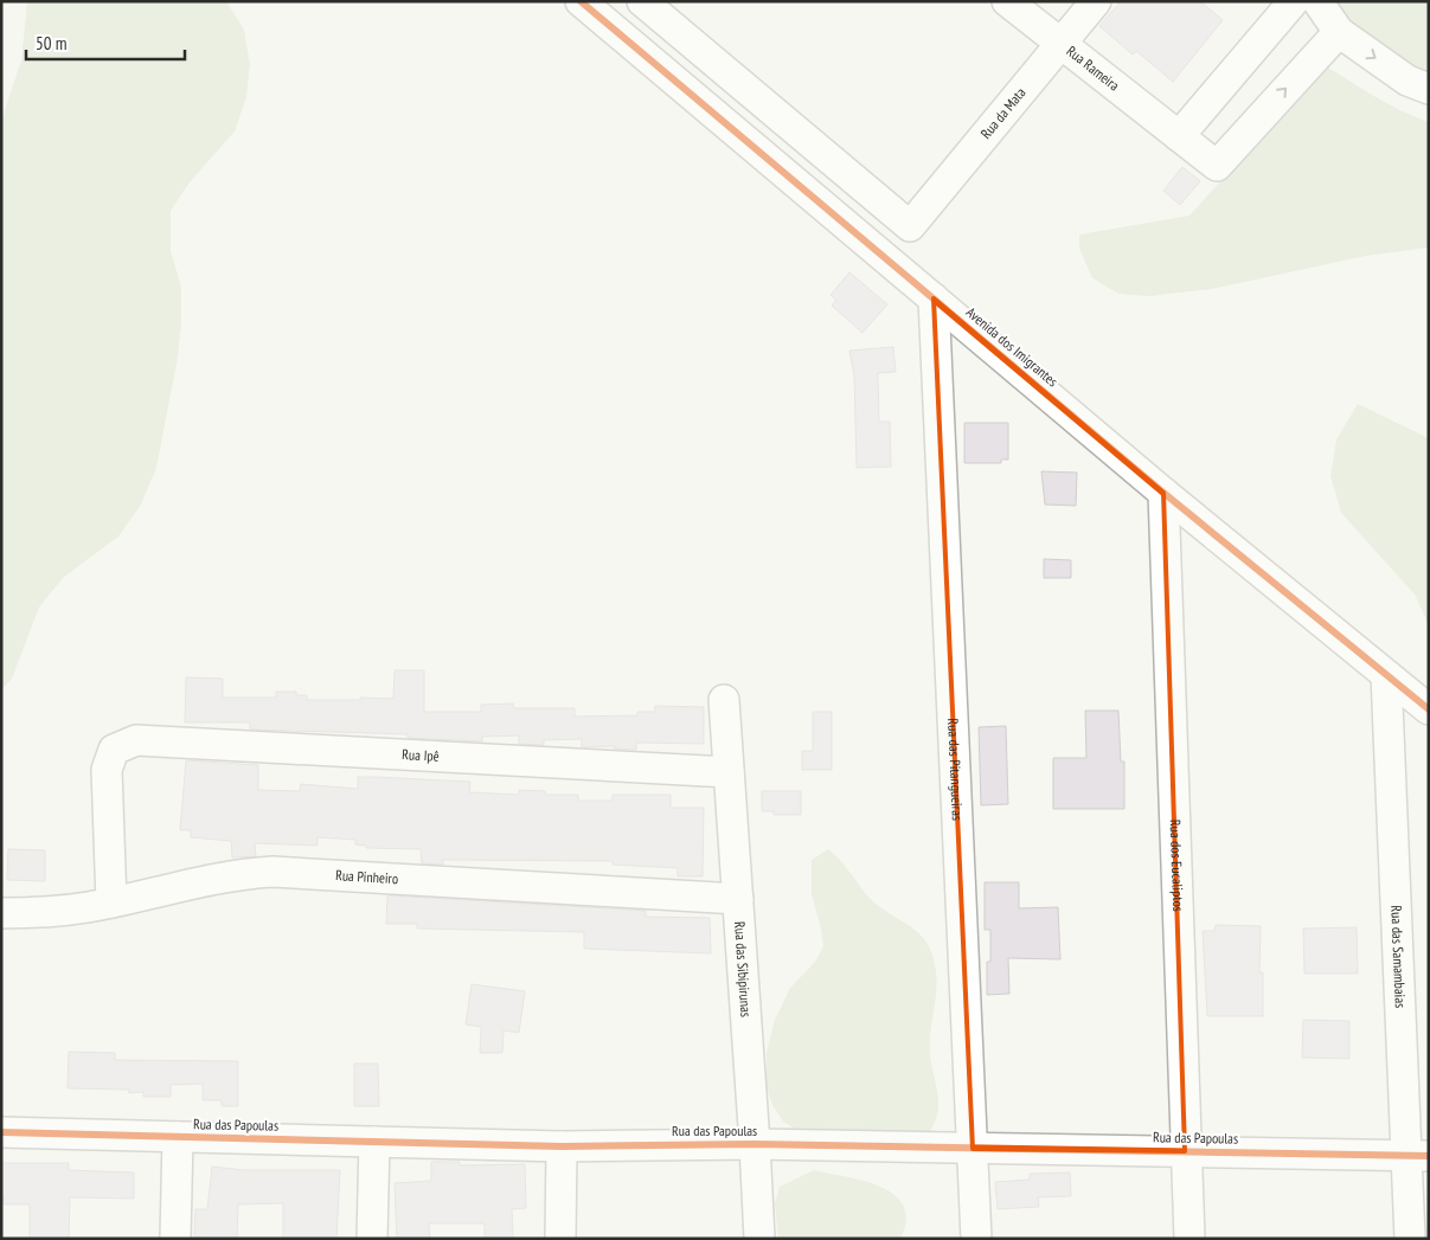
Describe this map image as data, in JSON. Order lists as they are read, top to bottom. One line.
{"streets":{"street":["Rua Rameira","Rua da Mata","Avenida dos Imigrantes","Rua Ipê","Rua das Pitangueiras","Rua dos Eucaliptos","Rua Pinheiro","Rua das Samambaias","Rua das Sibipirunas","Rua das Papoulas"]},"crossings":[["Rua Rameira","Rua da Mata"],["Avenida dos Imigrantes","Rua das Pitangueiras"],["Avenida dos Imigrantes","Rua dos Eucaliptos"],["Avenida dos Imigrantes","Rua das Samambaias"],["Rua Ipê","Rua Pinheiro"],["Rua Ipê","Rua das Sibipirunas"],["Rua das Pitangueiras","Rua das Papoulas"],["Rua dos Eucaliptos","Rua das Papoulas"],["Rua Pinheiro","Rua das Sibipirunas"],["Rua das Samambaias","Rua das Papoulas"],["Rua das Sibipirunas","Rua das Papoulas"]],"scale_bar":"50 m"}
